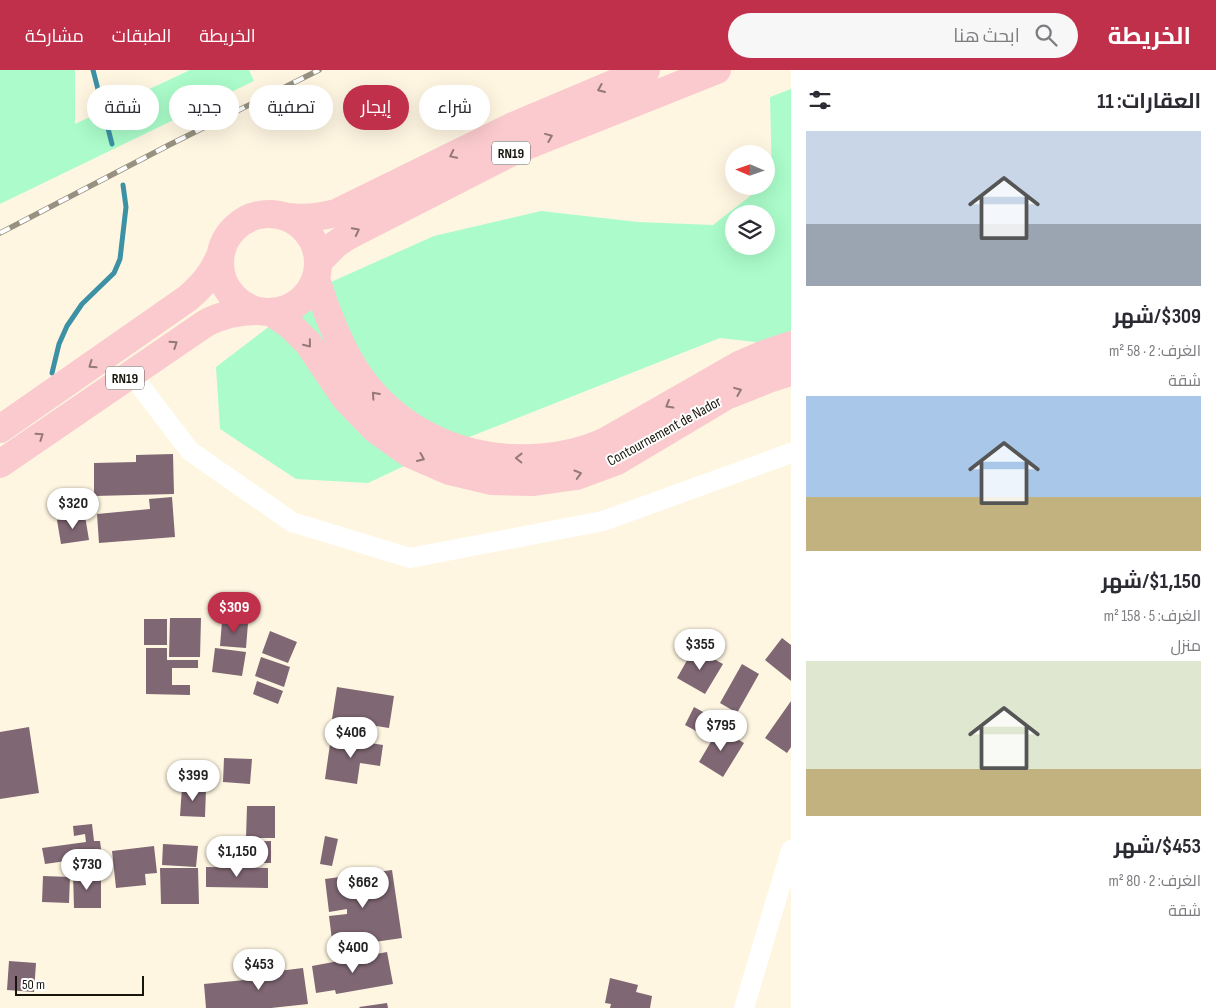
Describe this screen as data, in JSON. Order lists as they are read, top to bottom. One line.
{"streets":{"highway":["RN19","Contournement de Nador"]},"crossings":[["RN19","Contournement de Nador"]],"scale_bar":"50 m","north":"left","page":{"header":"الخريطة","search":"ابحث هنا","nav":["الخريطة","الطبقات","مشاركة"],"heading":"العقارات: 11","chip":["شراء","إيجار","تصفية","جديد","شقة"],"list":[{"name":"$309/شهر","note":"الغرف: 2 · 58 m² · شقة"},{"name":"$1,150/شهر","note":"الغرف: 5 · 158 m² · منزل"},{"name":"$453/شهر","note":"الغرف: 2 · 80 m² · شقة"}],"price":["$320","$309","$355","$795","$406","$399","$1,150","$730","$662","$400","$453"],"scale":"50 m"}}
